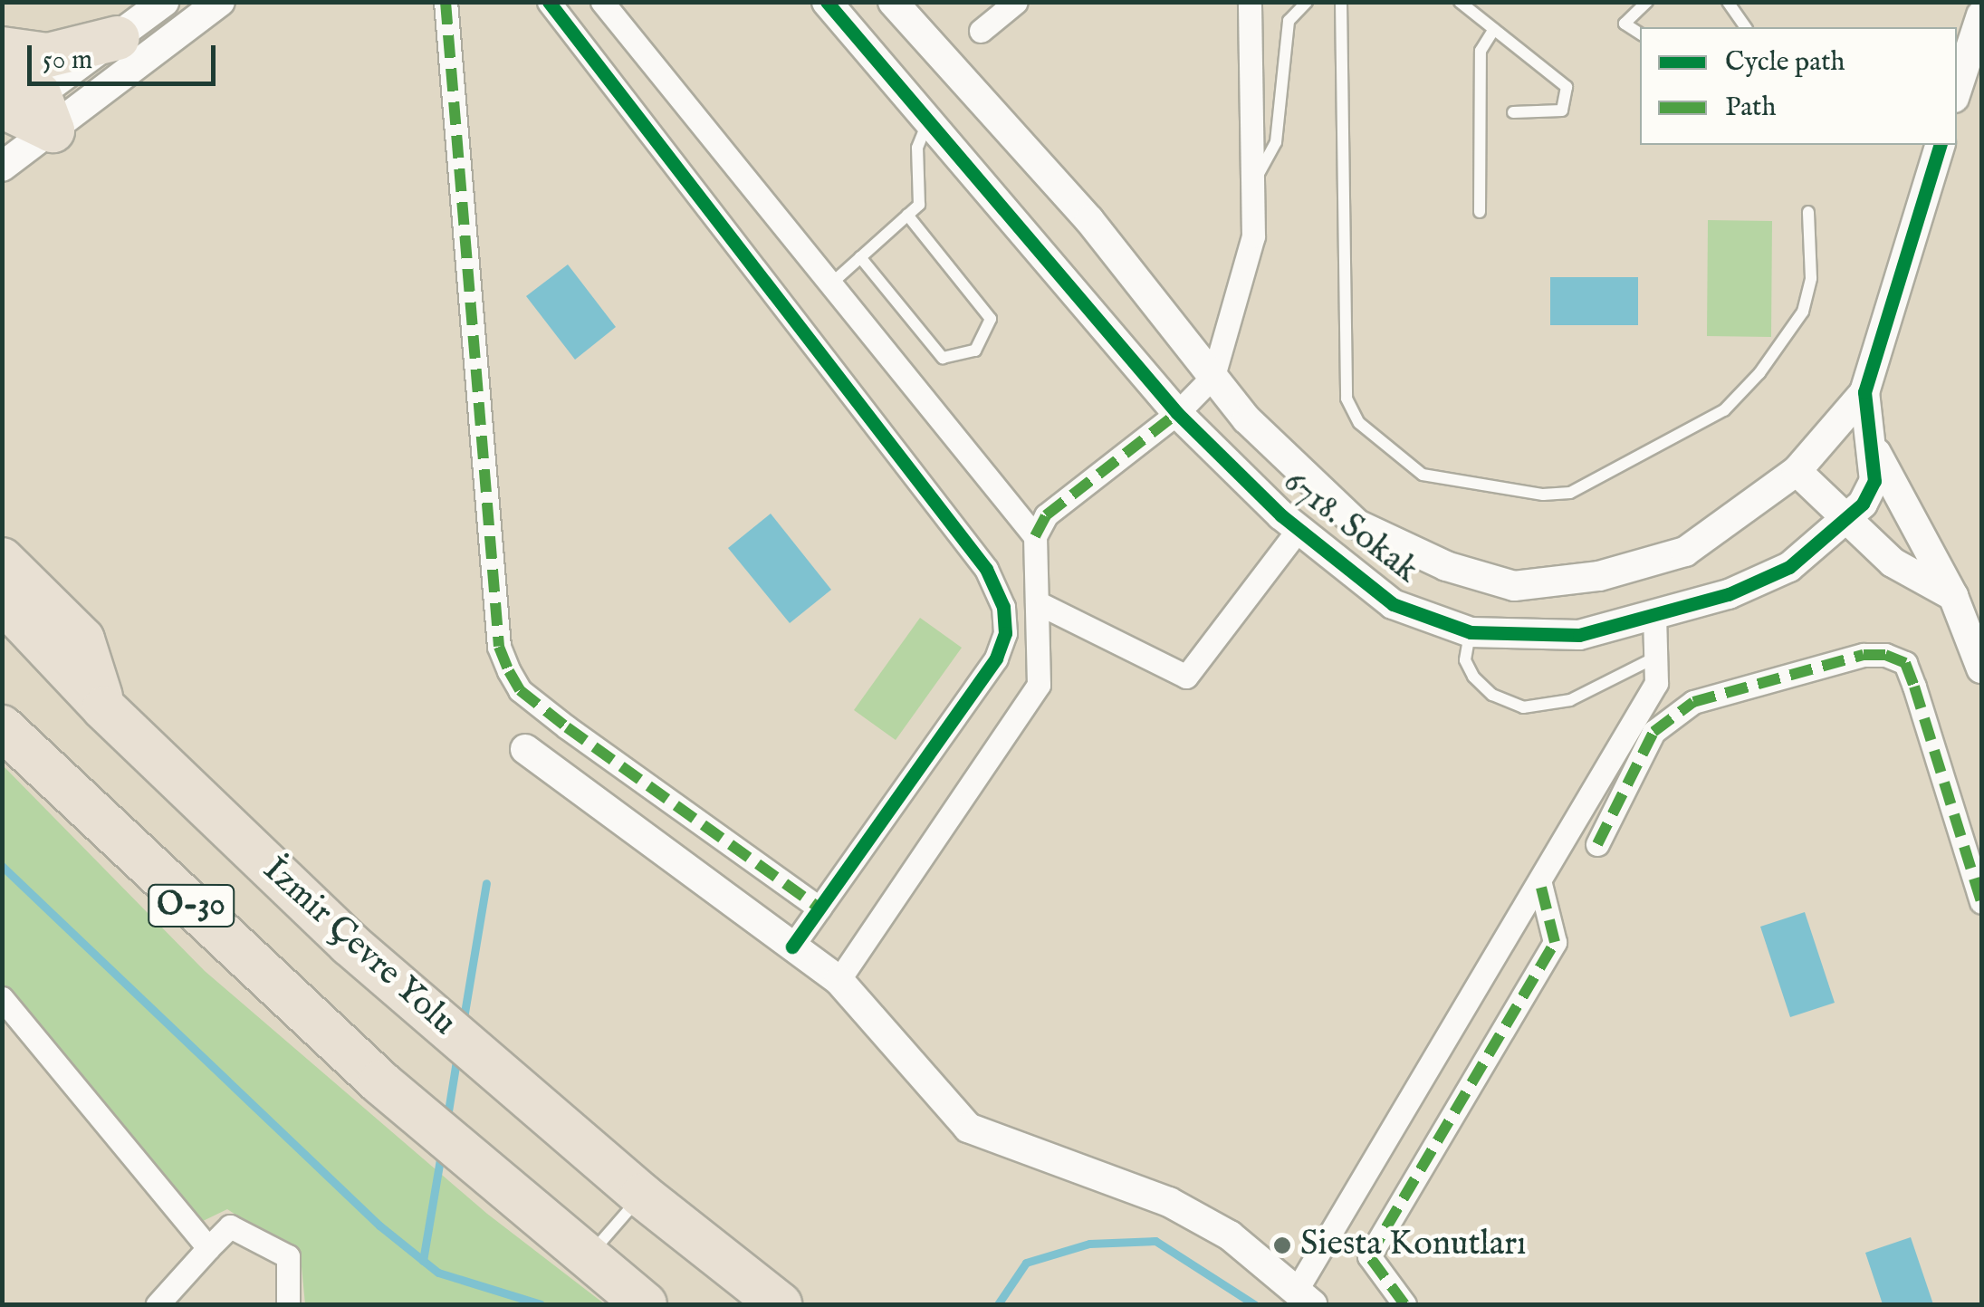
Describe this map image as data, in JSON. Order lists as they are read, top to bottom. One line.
{"streets":{"highway":["O-30","İzmir Çevre Yolu"],"street":["6718. Sokak"]},"places":["Siesta Konutları"],"legend":["Cycle path","Path"],"scale_bar":"50 m"}
